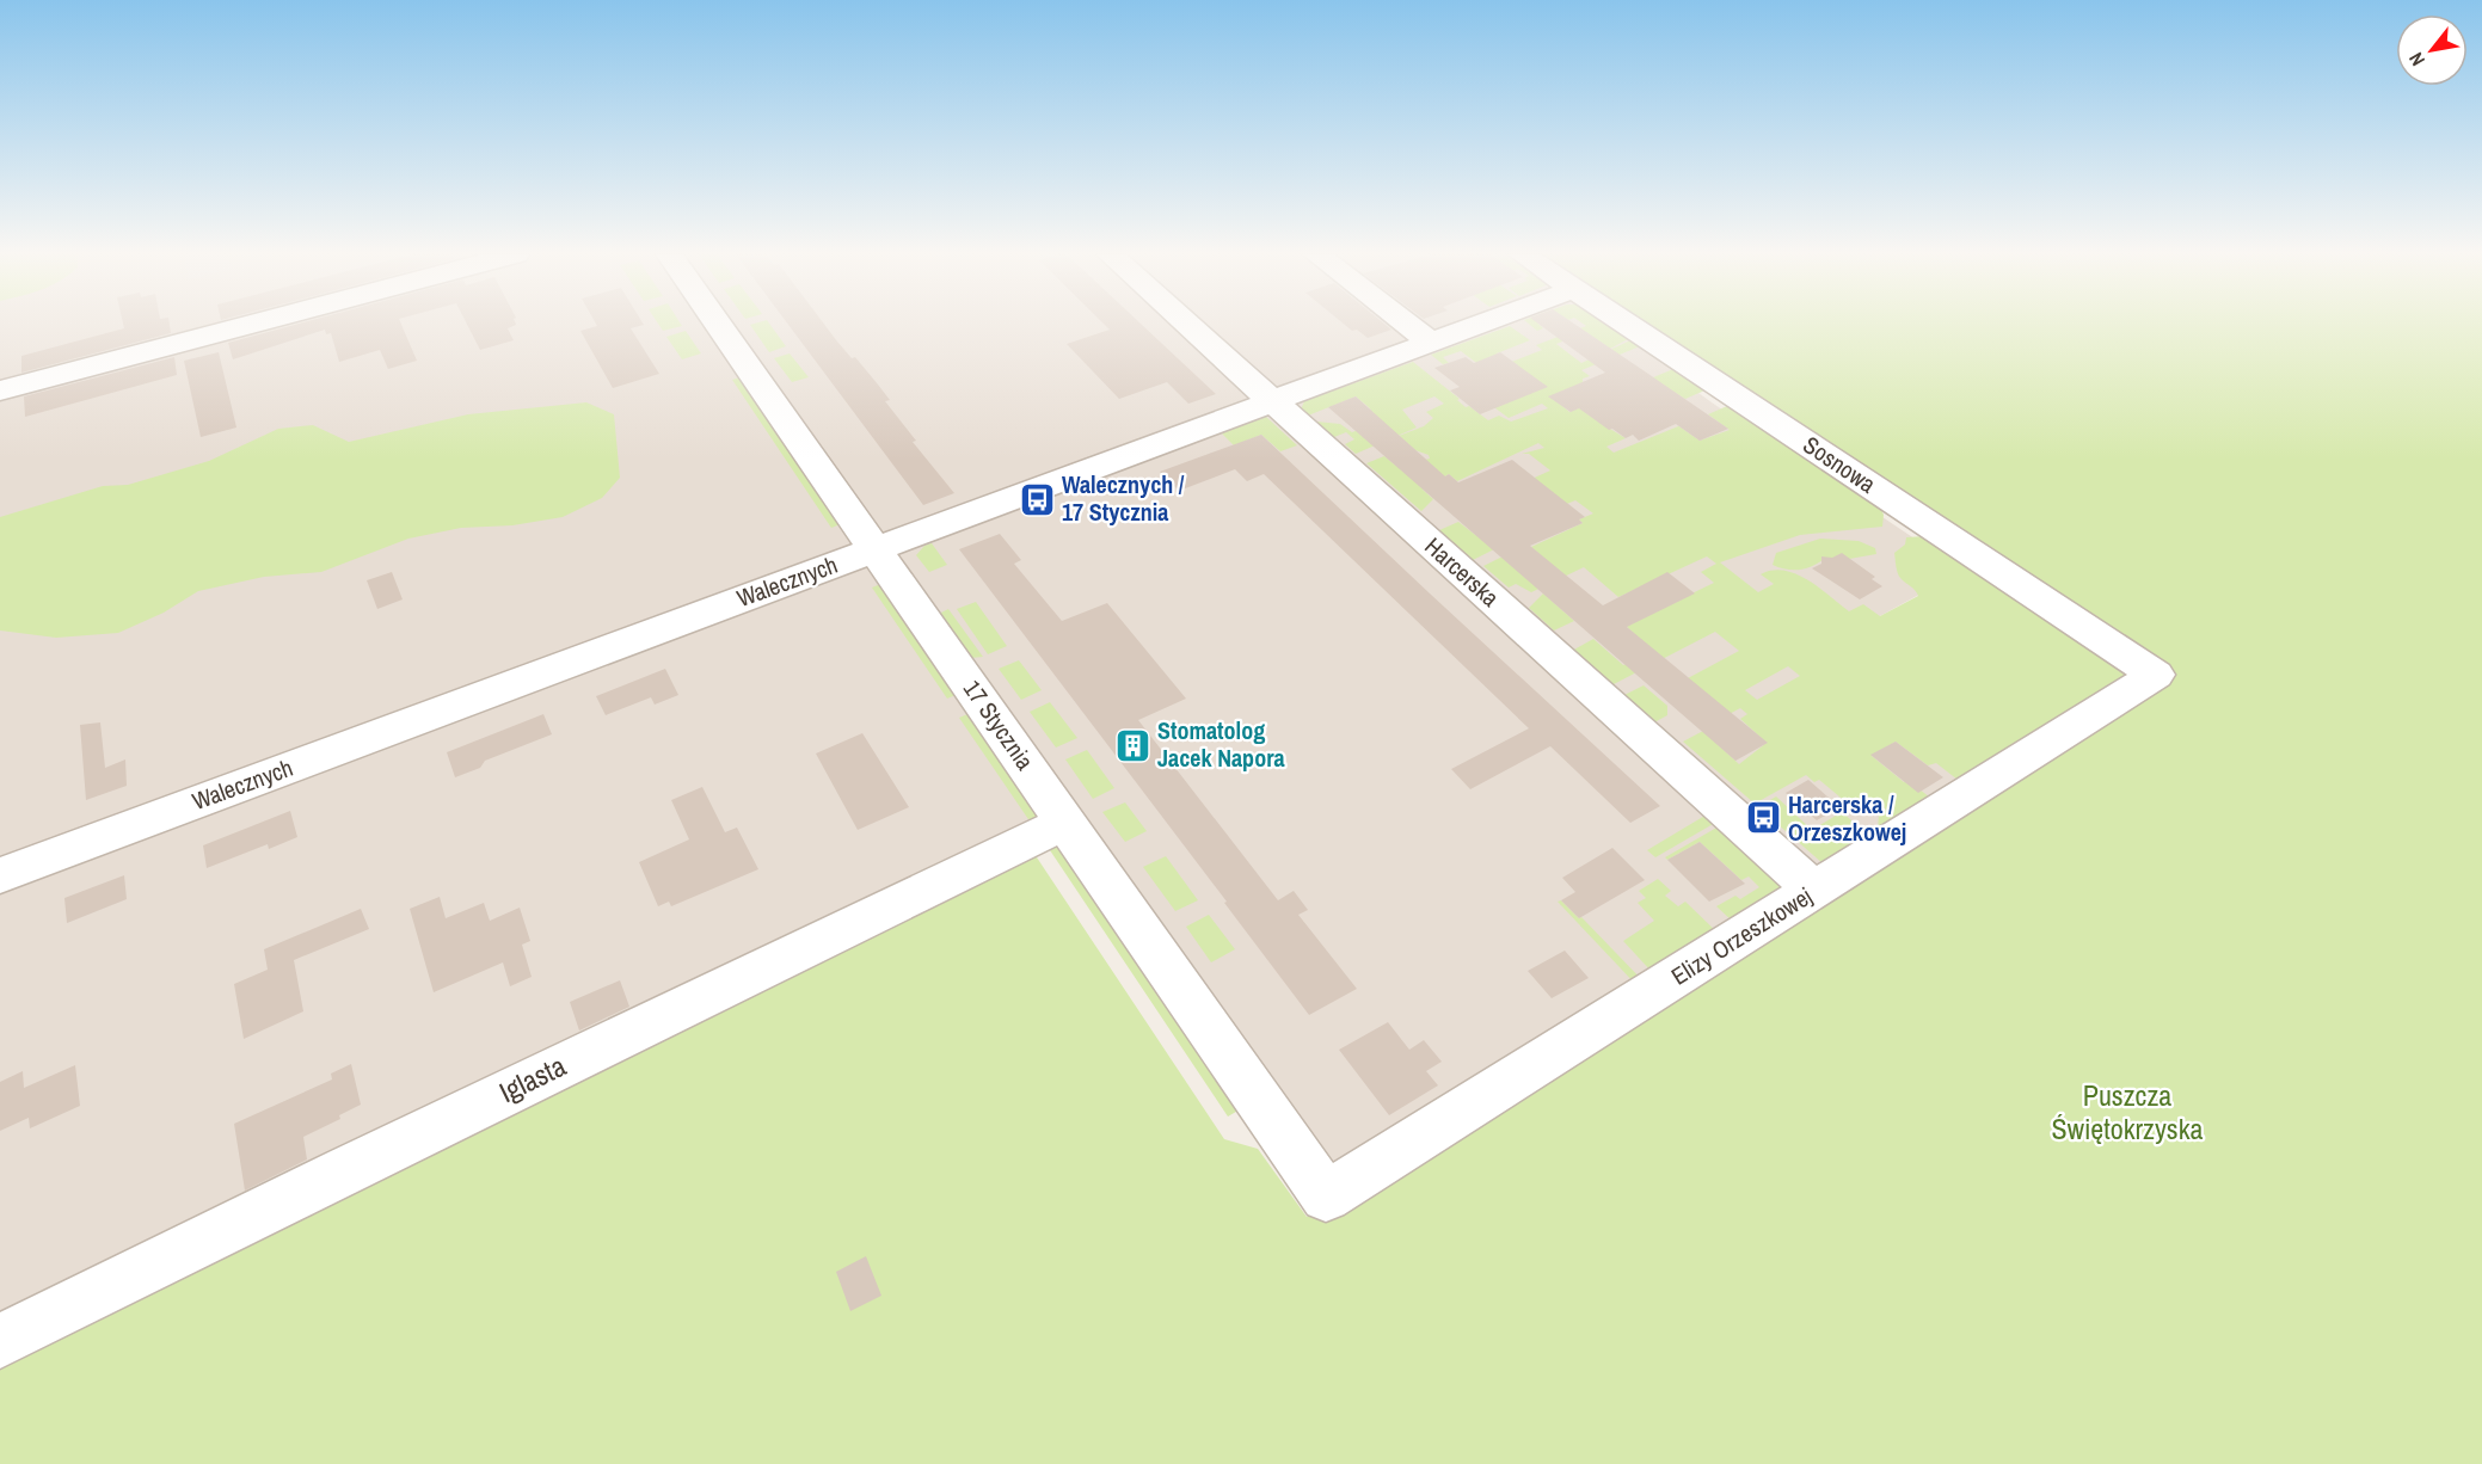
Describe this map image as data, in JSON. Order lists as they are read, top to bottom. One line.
{"streets":{"street":["Sosnowa","Harcerska","Walecznych","17 Stycznia","Elizy Orzeszkowej","Iglasta"]},"crossings":[["Sosnowa","Elizy Orzeszkowej"],["Harcerska","Walecznych"],["Harcerska","Elizy Orzeszkowej"],["Walecznych","17 Stycznia"],["17 Stycznia","Elizy Orzeszkowej"],["17 Stycznia","Iglasta"]],"parks":["Puszcza Świętokrzyska"],"places":{"bus stop":["Walecznych / 17 Stycznia","Harcerska / Orzeszkowej"],"building":["Stomatolog Jacek Napora"]},"north":"bottom left"}
